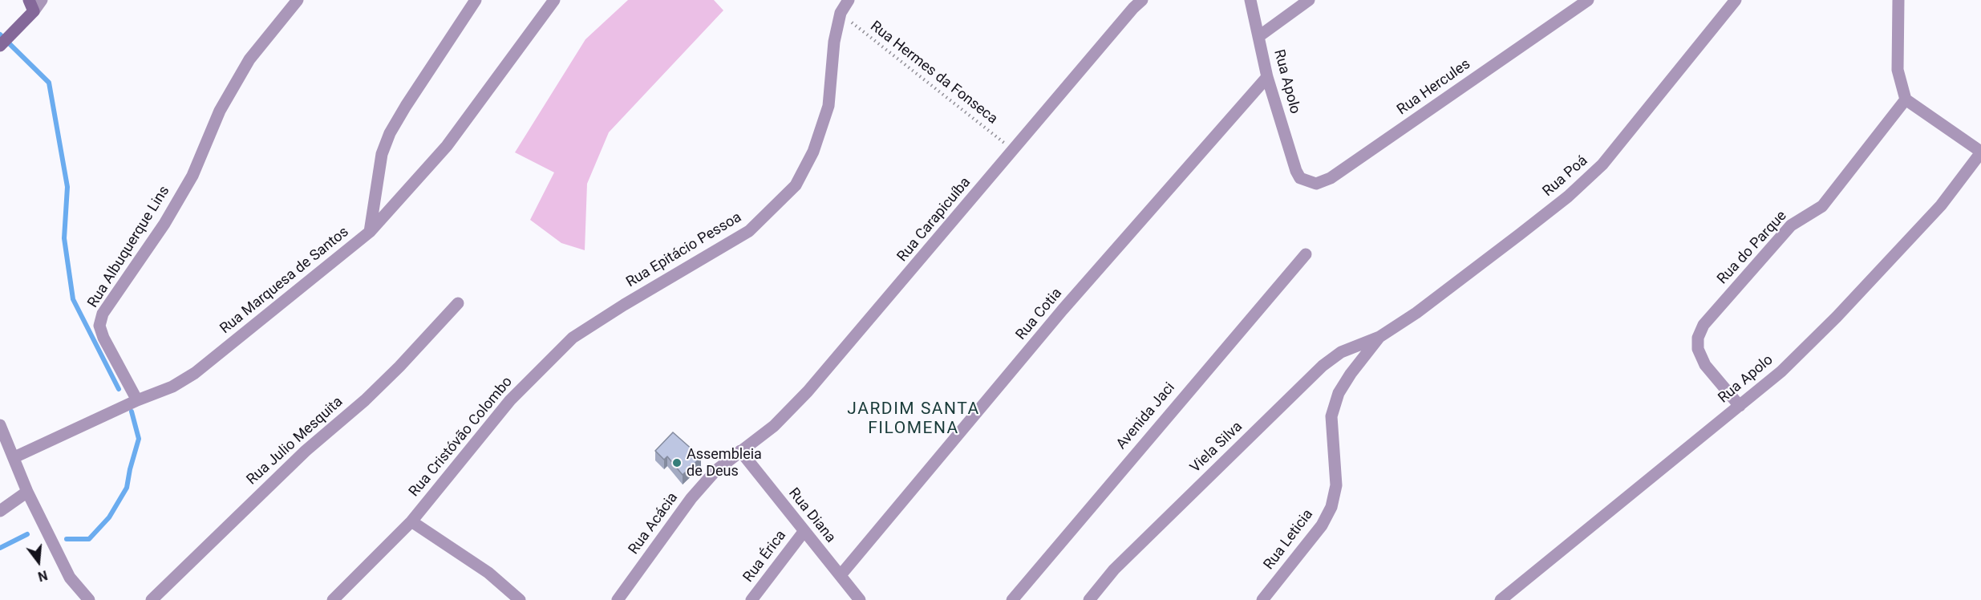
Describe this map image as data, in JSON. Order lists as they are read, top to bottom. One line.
{"streets":{"street":["Rua Apolo","Rua Hercules","Rua Poá","Rua Carapicuíba","Rua Albuquerque Lins","Rua do Parque","Rua Epitácio Pessoa","Rua Marquesa de Santos","Rua Cotia","Avenida Jaci","Rua Cristóvão Colombo","Rua Julio Mesquita","Viela Silva","Rua Diana","Rua Acácia","Rua Leticia","Rua Érica"],"path":["Rua Hermes da Fonseca"]},"crossings":[["Rua Hermes da Fonseca","Rua Carapicuíba"],["Rua Hermes da Fonseca","Rua Epitácio Pessoa"],["Rua Apolo","Rua Hercules"],["Rua Apolo","Rua do Parque"],["Rua Apolo","Rua Cotia"],["Rua Poá","Viela Silva"],["Rua Poá","Rua Leticia"],["Rua Carapicuíba","Rua Diana"],["Rua Carapicuíba","Rua Acácia"],["Rua Albuquerque Lins","Rua Marquesa de Santos"],["Rua Epitácio Pessoa","Rua Cristóvão Colombo"],["Rua Cotia","Rua Diana"],["Viela Silva","Rua Leticia"],["Rua Diana","Rua Acácia"],["Rua Diana","Rua Érica"]],"districts":["JARDIM SANTA FILOMENA"],"places":["Assembleia de Deus"],"north":"bottom"}
